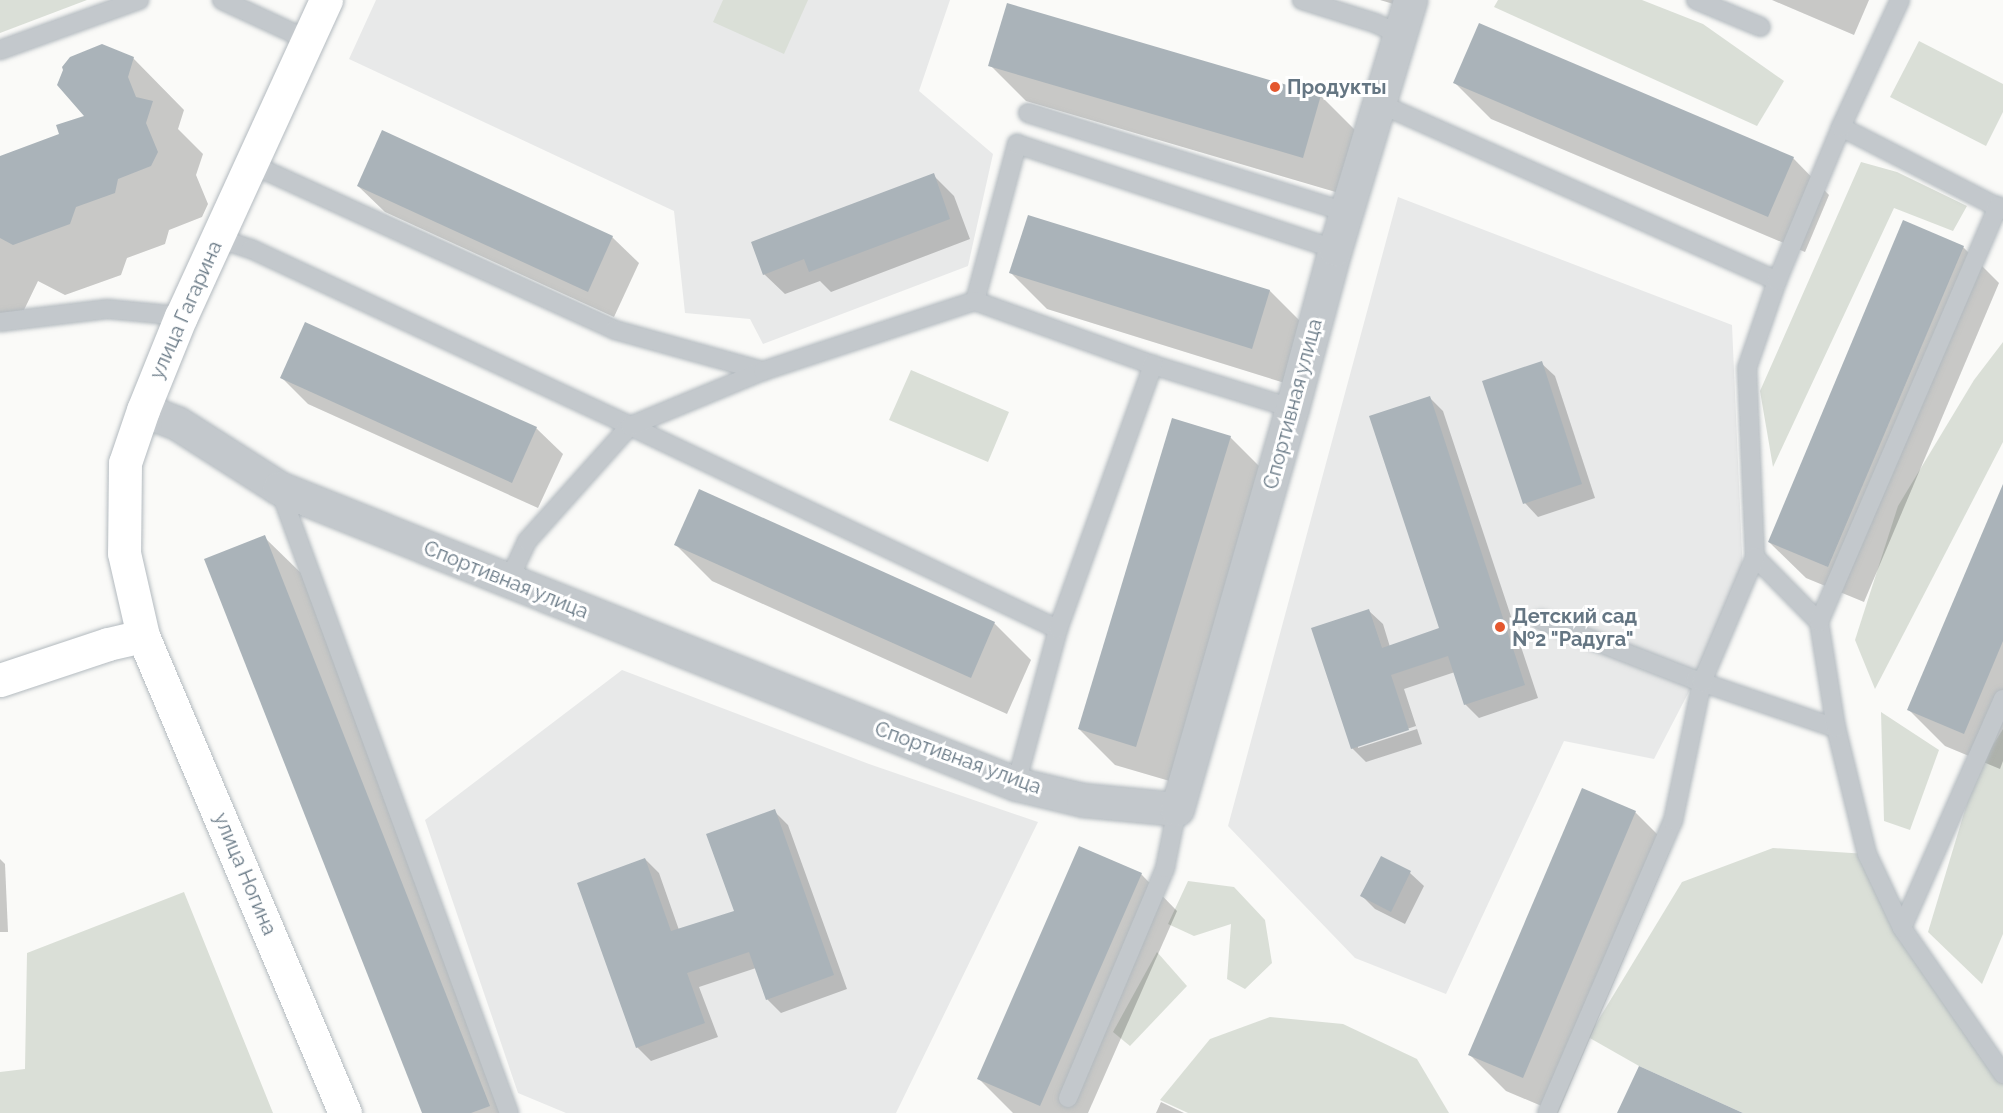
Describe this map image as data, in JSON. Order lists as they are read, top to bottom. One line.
{"streets":{"street":["улица Гагарина","Спортивная улица","улица Ногина"]},"crossings":[["улица Гагарина","Спортивная улица"],["улица Гагарина","улица Ногина"]],"places":["Продукты","Детский сад №2 \"Радуга\""]}
